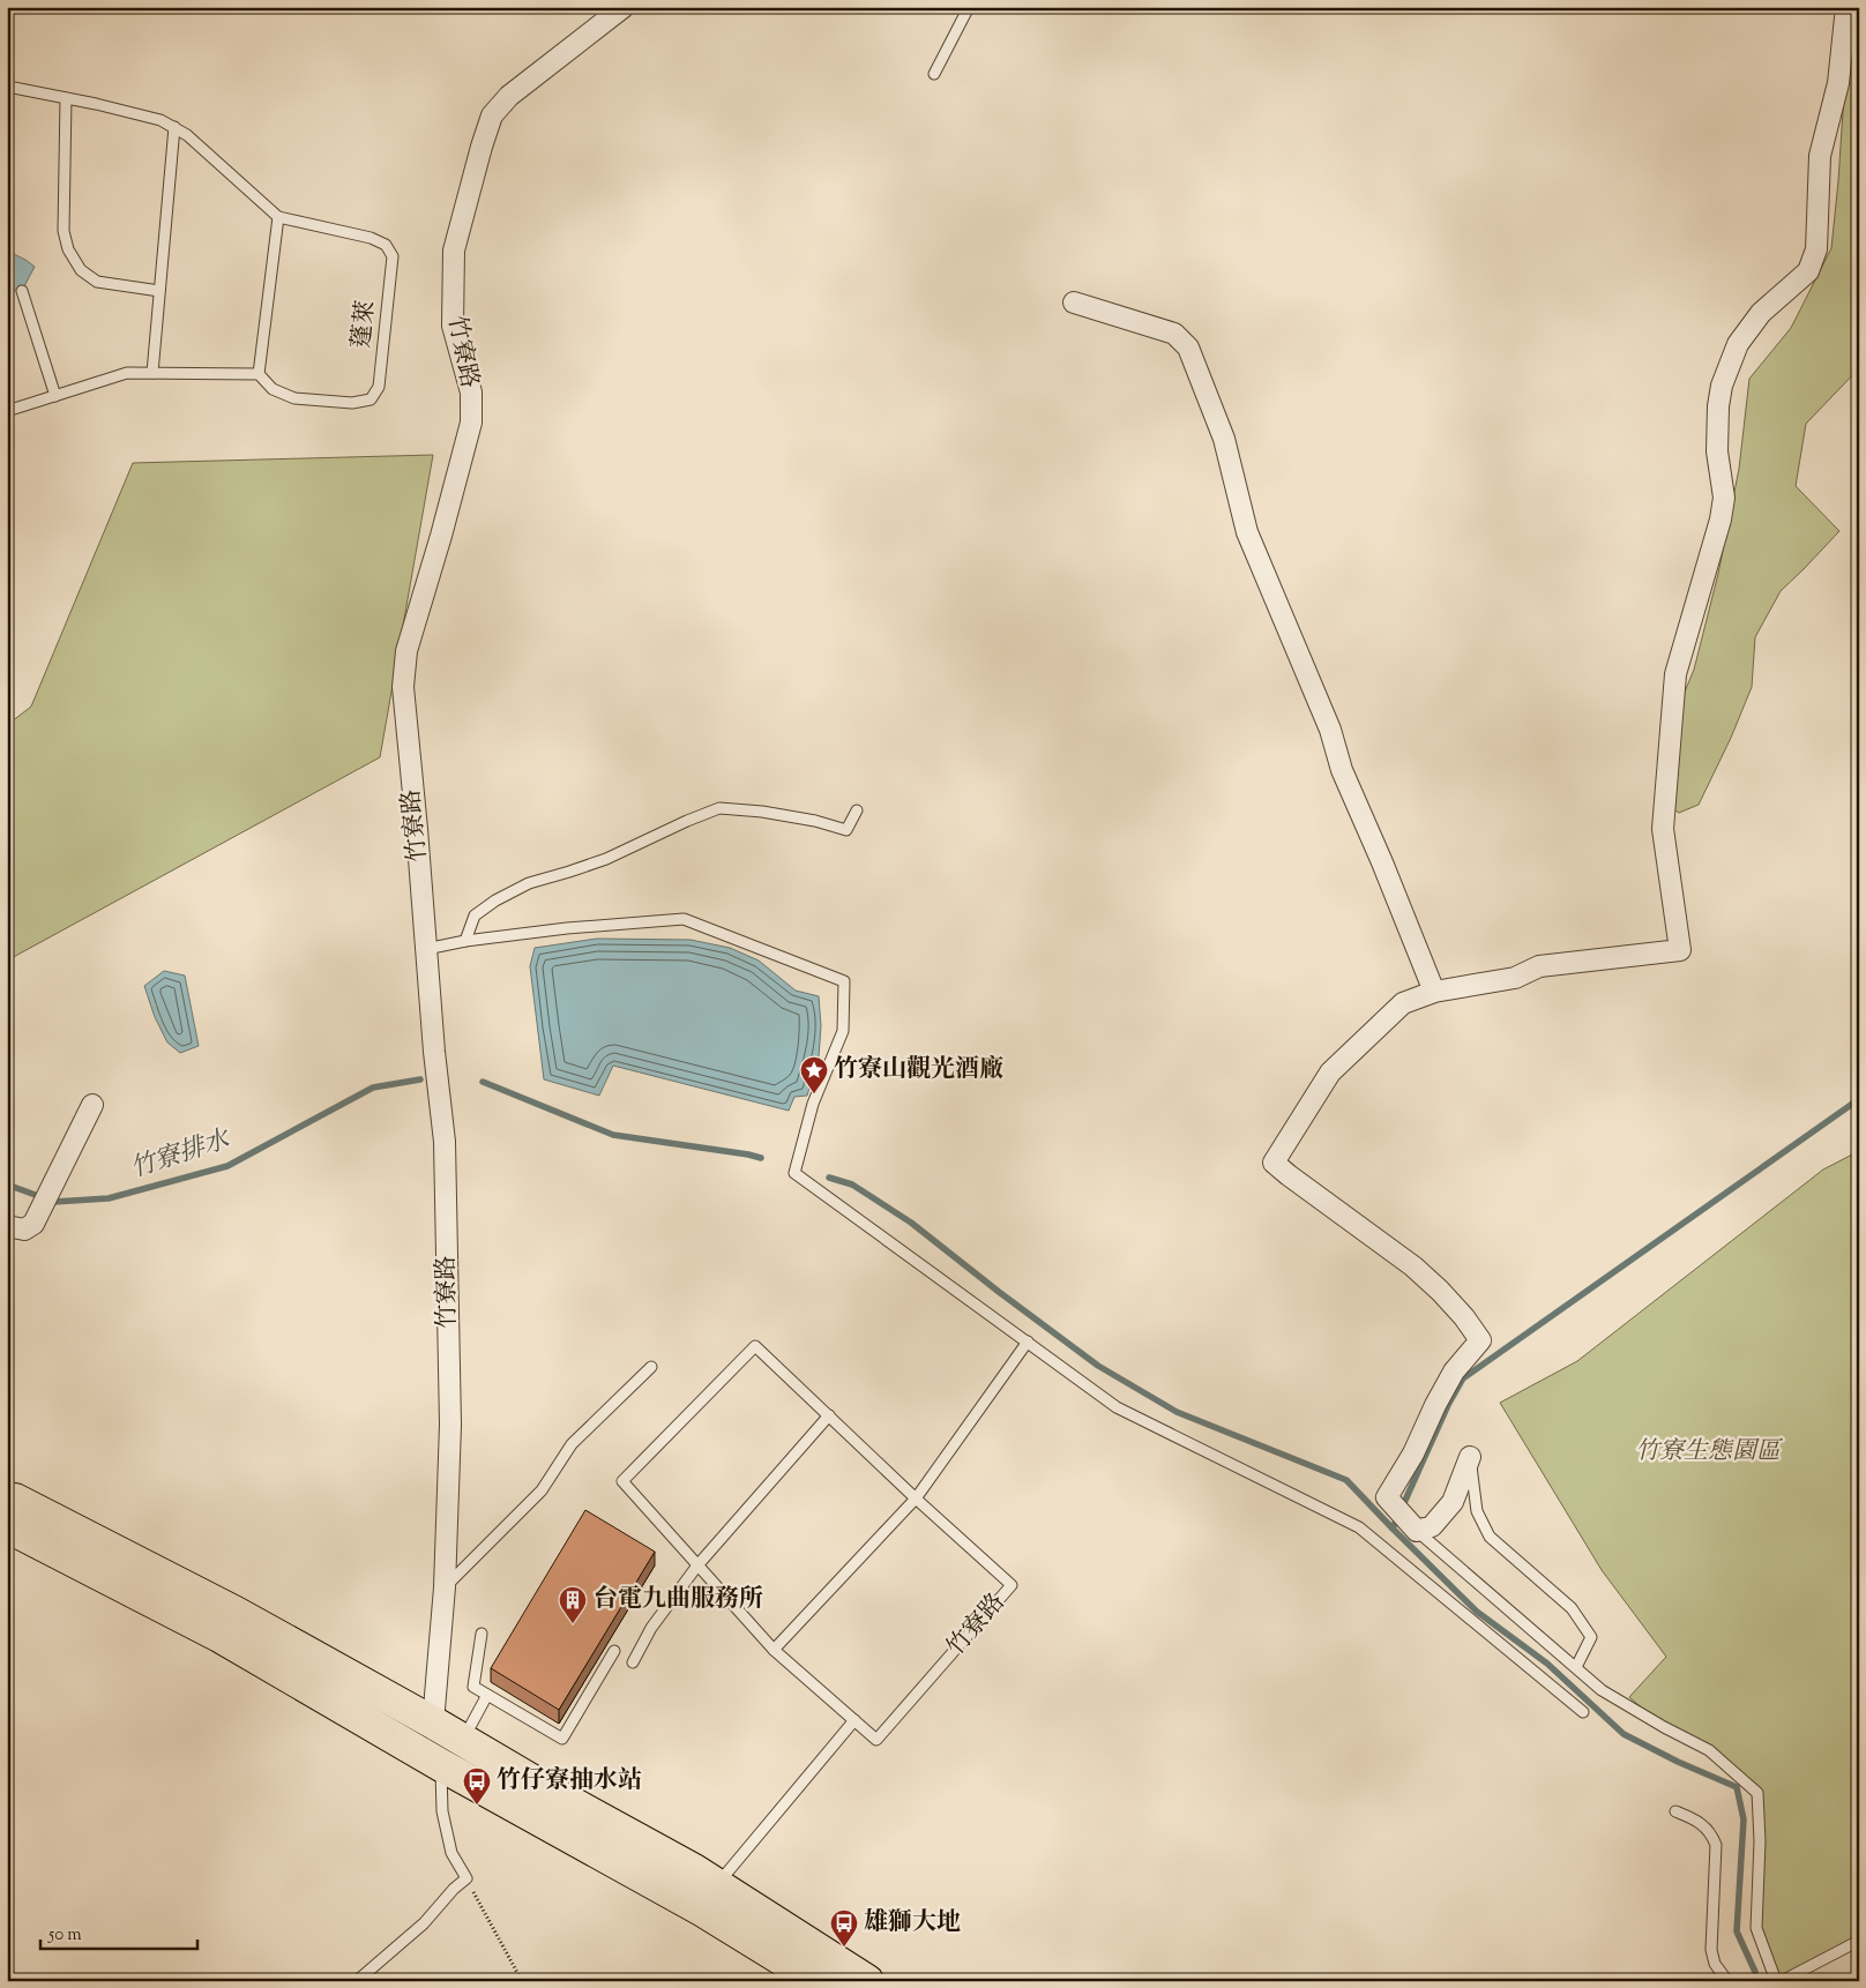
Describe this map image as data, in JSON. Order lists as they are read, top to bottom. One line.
{"streets":{"street":["竹寮路"],"lane":["蓬萊"]},"water":["竹寮排水"],"parks":["竹寮生態園區"],"places":{"place":["竹寮山觀光酒廠"],"building":["台電九曲服務所"],"bus stop":["竹仔寮抽水站","雄獅大地"]},"scale_bar":"50 m"}
